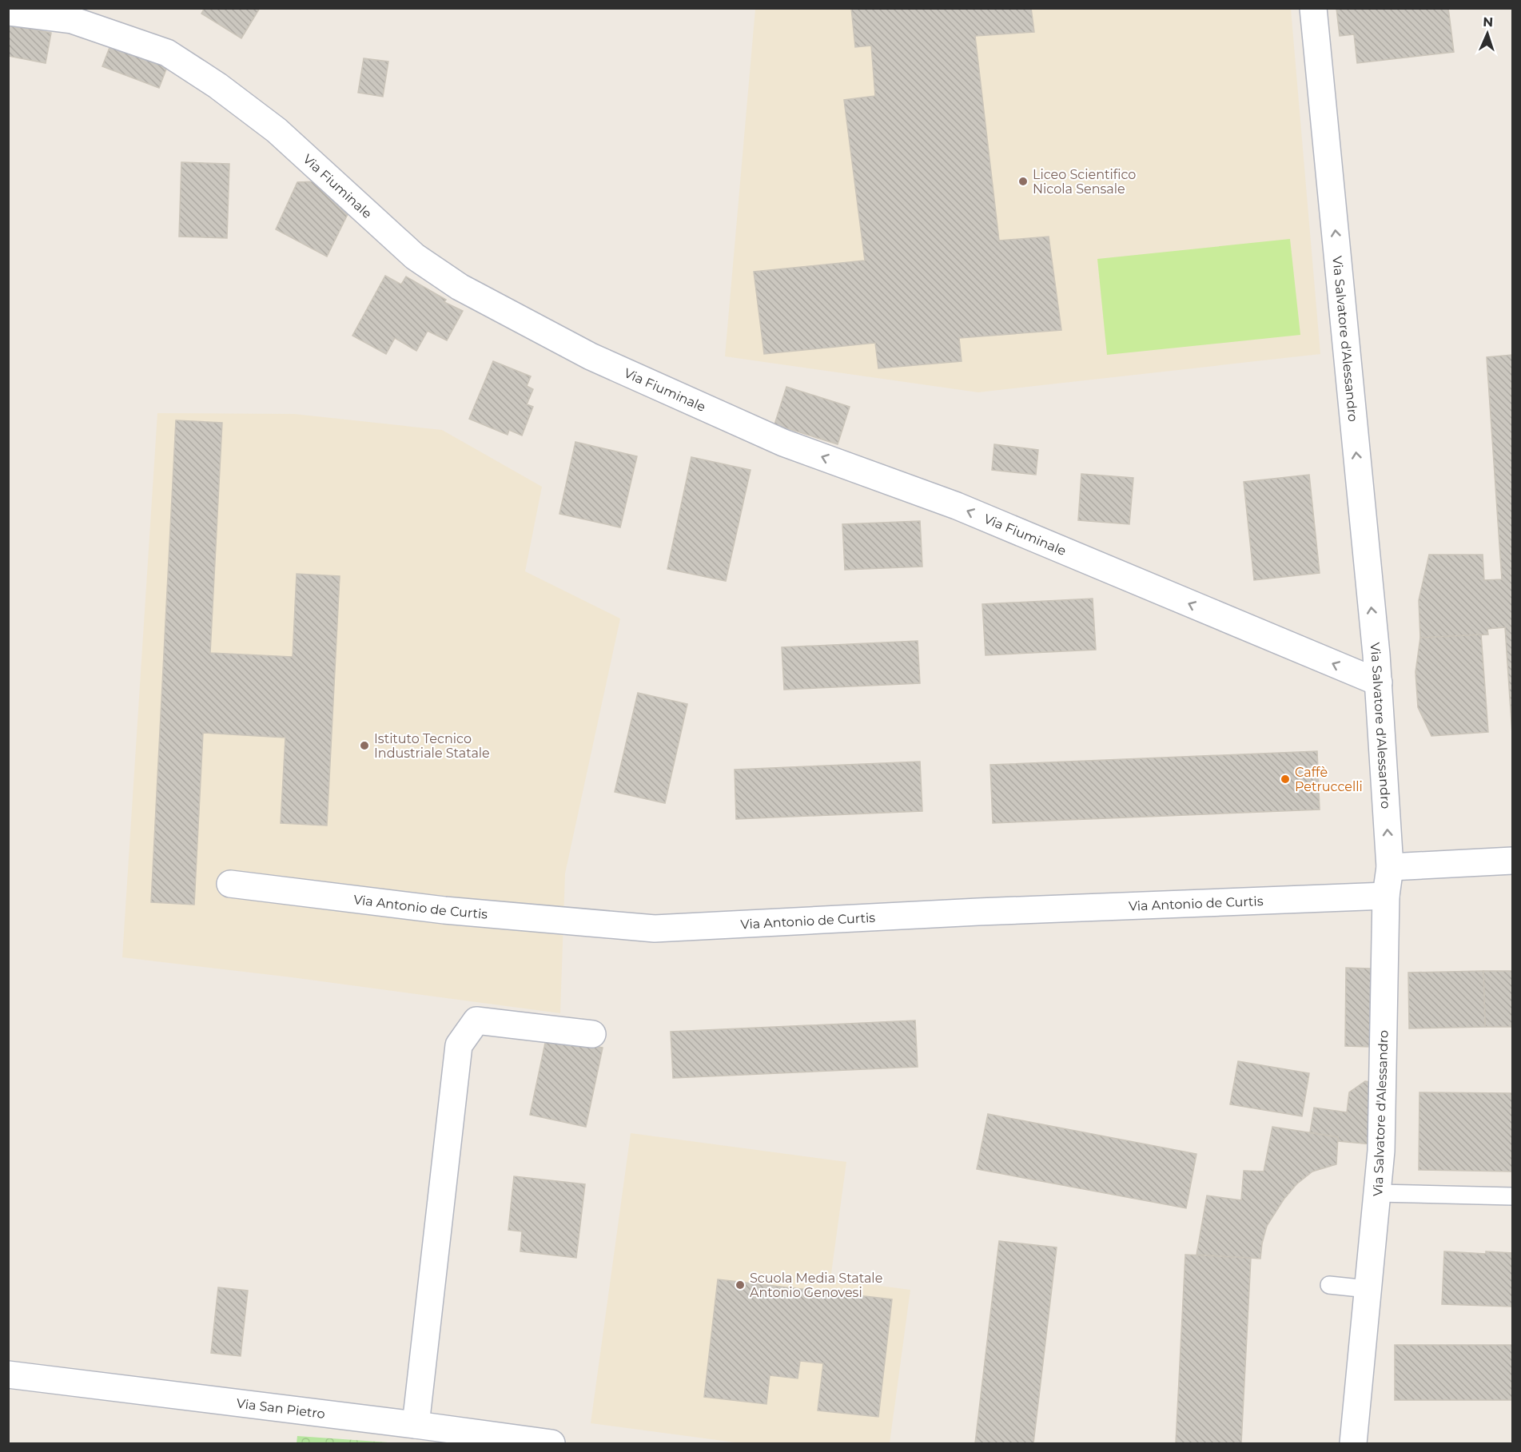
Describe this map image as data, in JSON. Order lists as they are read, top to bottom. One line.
{"streets":{"street":["Via Fiuminale","Via Salvatore d'Alessandro","Via Antonio de Curtis","Via San Pietro"]},"crossings":[["Via Fiuminale","Via Salvatore d'Alessandro"],["Via Salvatore d'Alessandro","Via Antonio de Curtis"]],"one_way":["Via Fiuminale","Via Salvatore d'Alessandro"],"places":["Liceo Scientifico Nicola Sensale","Istituto Tecnico Industriale Statale","Caffè Petruccelli","Scuola Media Statale Antonio Genovesi"],"north":"top"}
